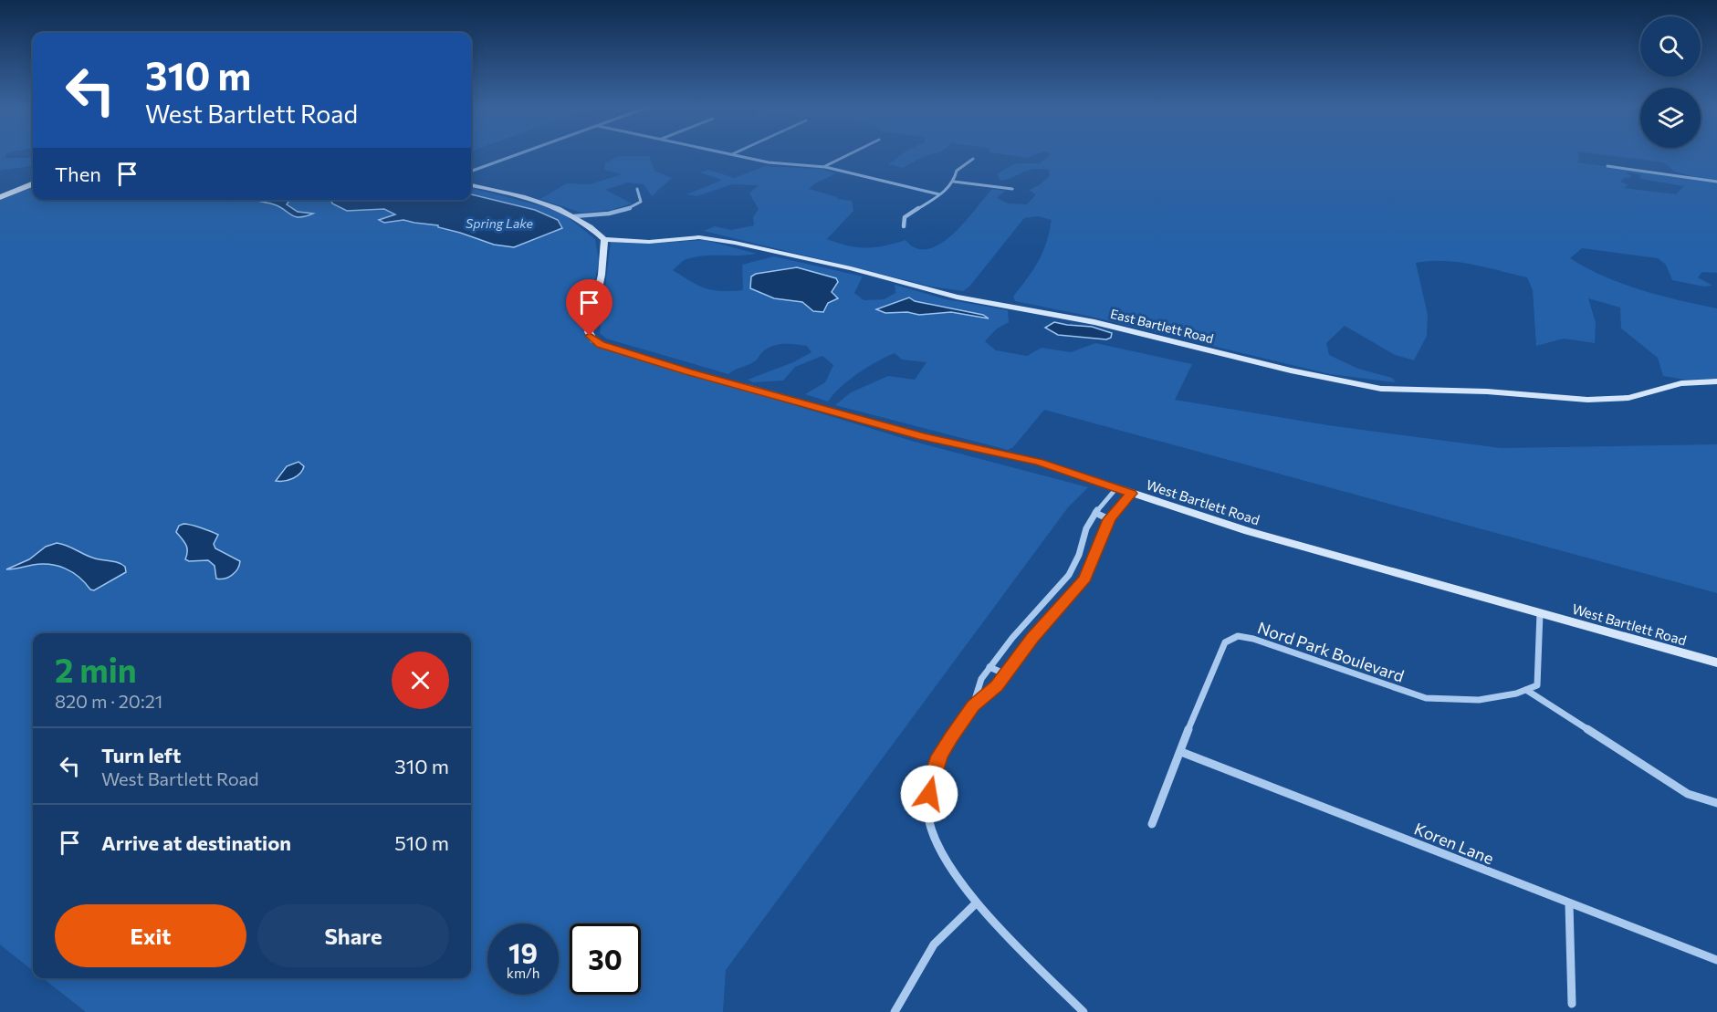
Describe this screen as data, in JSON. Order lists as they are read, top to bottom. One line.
{"streets":{"street":["East Bartlett Road","West Bartlett Road","Nord Park Boulevard","Koren Lane"]},"crossings":[["East Bartlett Road","West Bartlett Road"],["Nord Park Boulevard","Koren Lane"]],"water":["Spring Lake"],"page":{"turn":["310 m","West Bartlett Road"],"then":"Then","heading":["2 min","820 m · 20:21"],"list":[{"name":"Turn left","note":"West Bartlett Road","value":"310 m"},{"name":"Arrive at destination","value":"510 m"}],"buttons":["Exit","Share"],"speed":"19 km/h","limit":"30"}}
